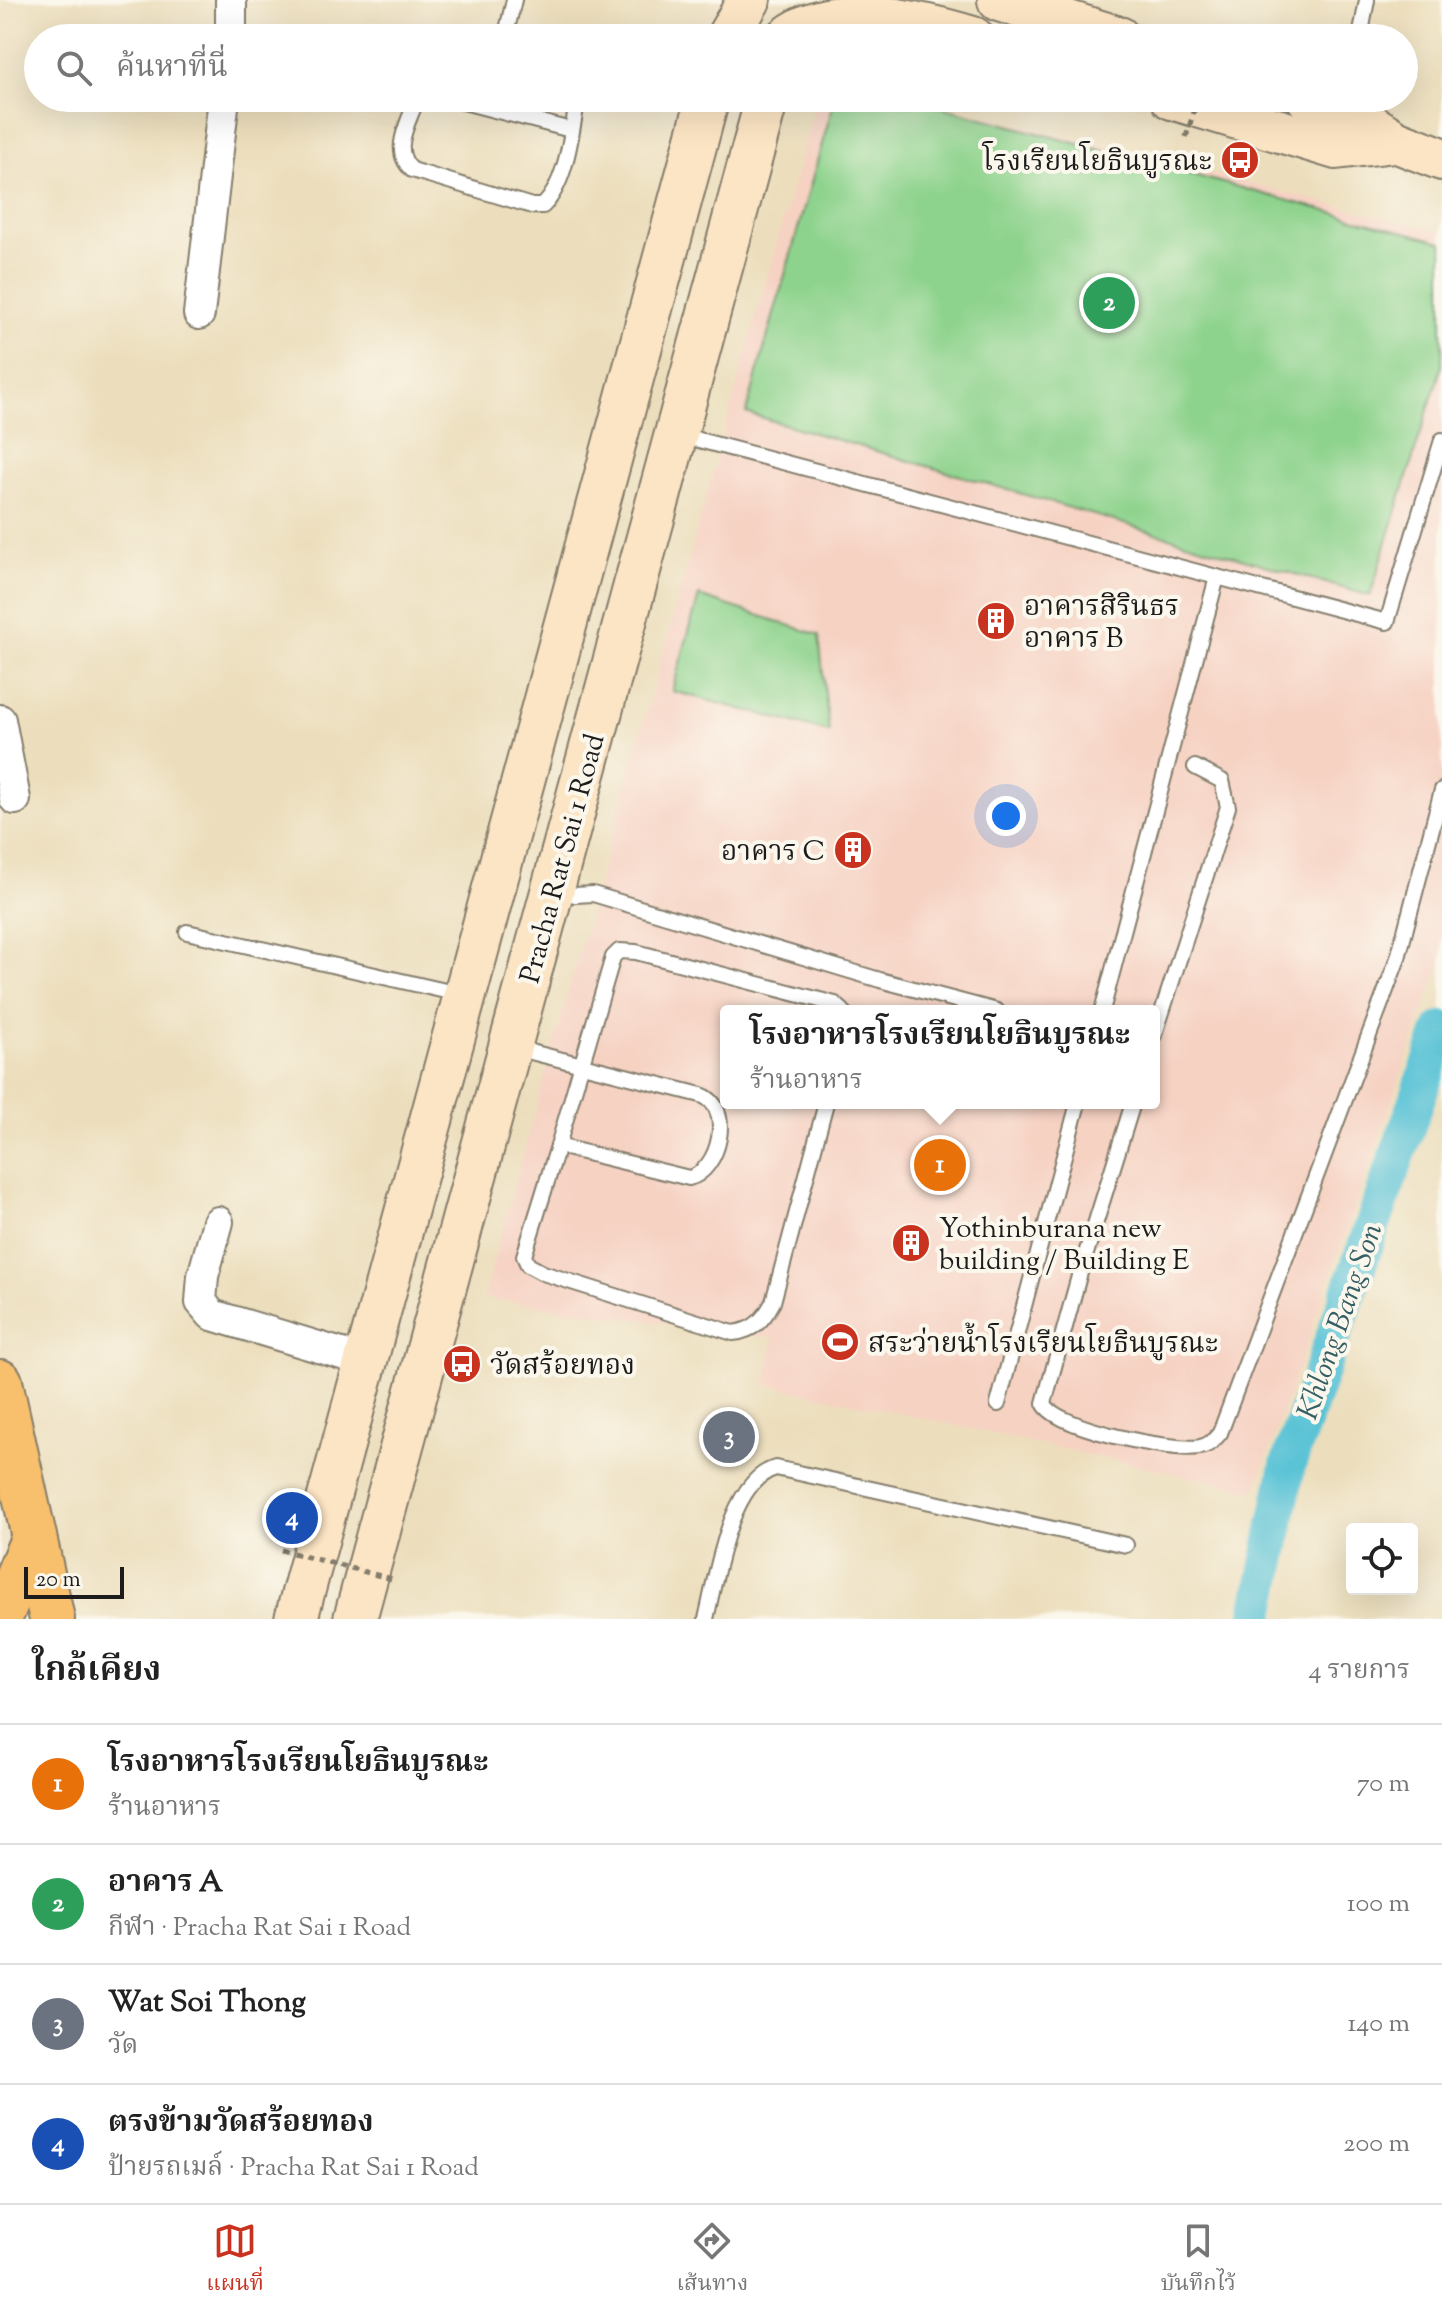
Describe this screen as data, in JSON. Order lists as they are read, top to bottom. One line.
{"streets":{"main road":["Pracha Rat Sai 1 Road"]},"water":["Khlong Bang Son"],"places":{"bus stop":["โรงเรียนโยธินบูรณะ","วัดสร้อยทอง"],"building":["อาคารสิรินธร อาคาร B","อาคาร C","Yothinburana new building / Building E"],"sports":["สระว่ายนํ้าโรงเรียนโยธินบูรณะ"]},"scale_bar":"20 m","page":{"search":"ค้นหาที่นี่","pins":["2","1","3","4"],"popup":["โรงอาหารโรงเรียนโยธินบูรณะ","ร้านอาหาร"],"scale":"20 m","heading":["ใกล้เคียง","4 รายการ"],"list":[{"mark":"1","name":"โรงอาหารโรงเรียนโยธินบูรณะ","note":"ร้านอาหาร","value":"70 m"},{"mark":"2","name":"อาคาร A","note":"กีฬา · Pracha Rat Sai 1 Road","value":"100 m"},{"mark":"3","name":"Wat Soi Thong","note":"วัด","value":"140 m"},{"mark":"4","name":"ตรงข้ามวัดสร้อยทอง","note":"ป้ายรถเมล์ · Pracha Rat Sai 1 Road","value":"200 m"}],"nav":["แผนที่","เส้นทาง","บันทึกไว้"]}}
